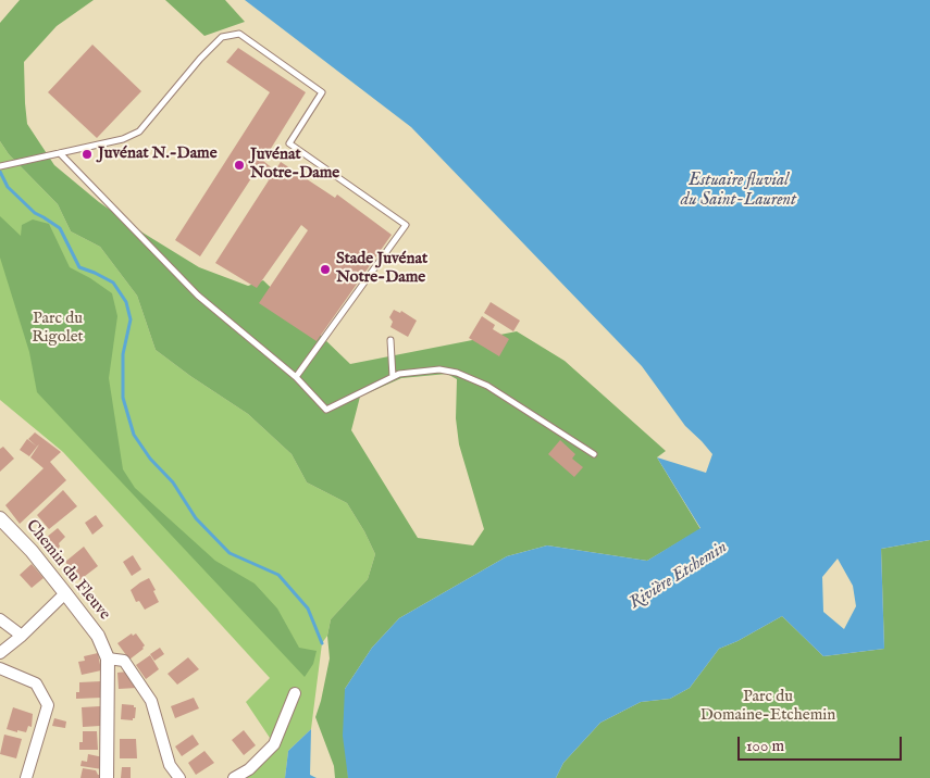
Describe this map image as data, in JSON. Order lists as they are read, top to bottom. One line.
{"streets":{"street":["Chemin du Fleuve"]},"water":["Estuaire fluvial du Saint-Laurent","Rivière Etchemin"],"parks":["Parc du Rigolet","Parc du Domaine-Etchemin"],"places":["Juvénat N.-Dame","Juvénat Notre-Dame","Stade Juvénat Notre-Dame"],"scale_bar":"100 m"}
